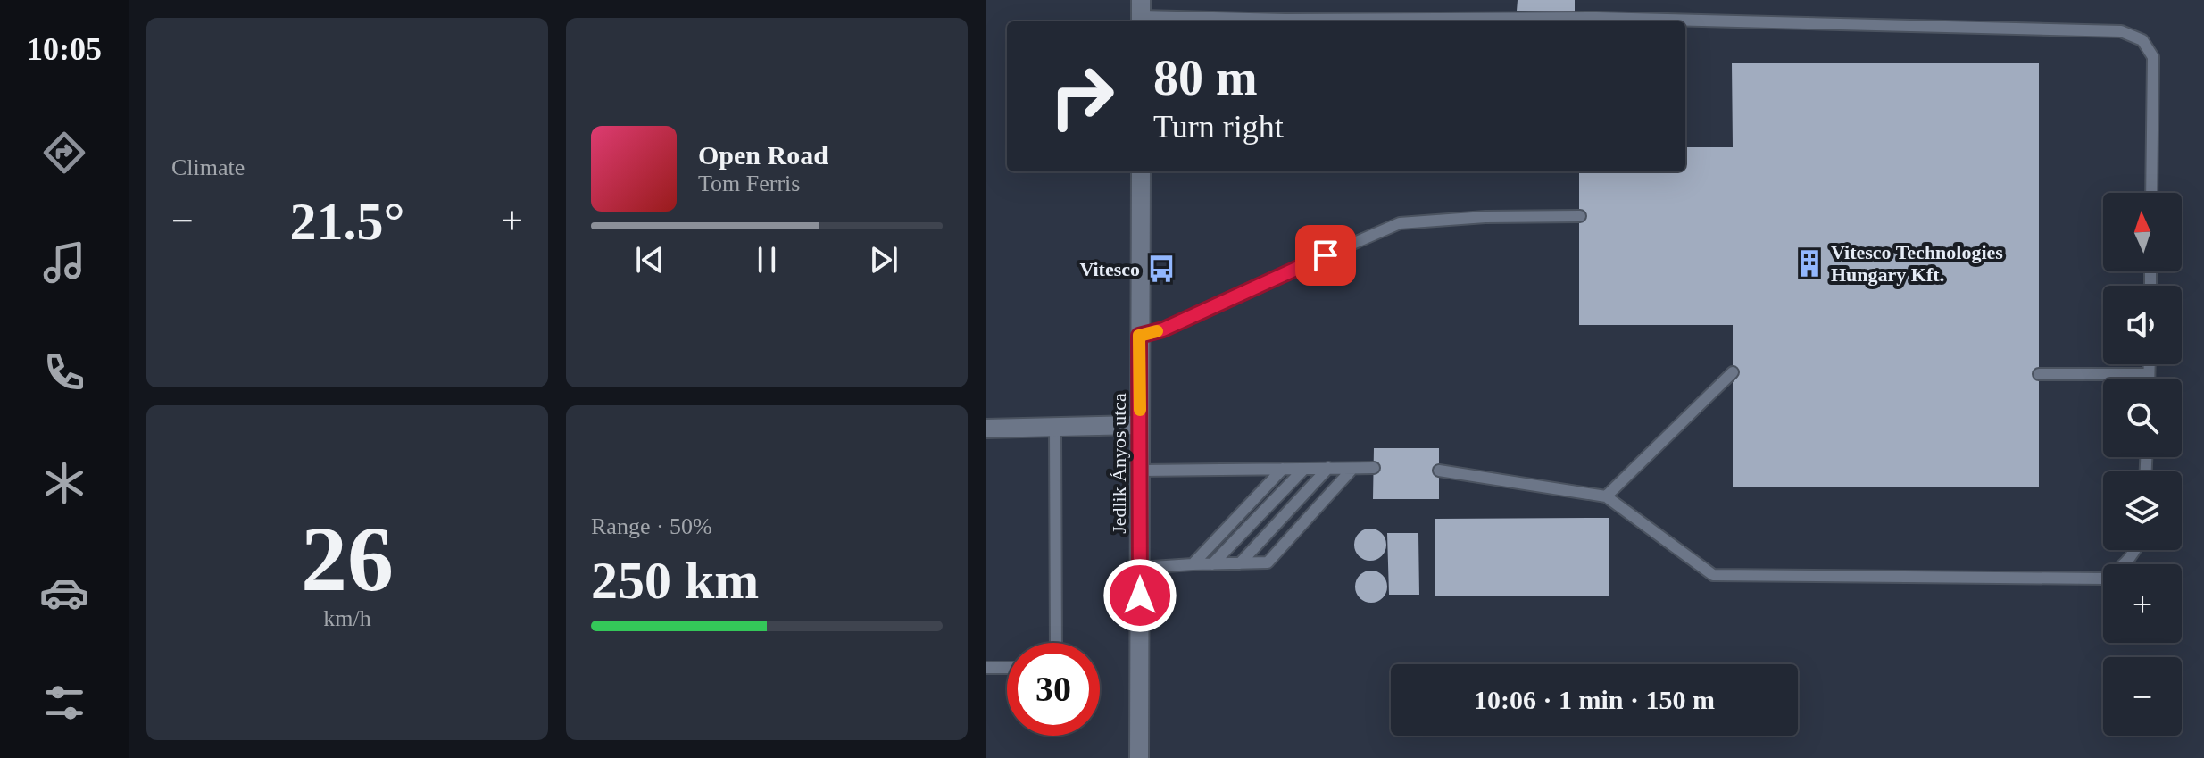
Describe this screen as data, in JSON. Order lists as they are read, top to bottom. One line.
{"streets":{"street":["Jedlik Ányos utca"]},"places":{"building":["Vitesco Technologies Hungary Kft."],"bus stop":["Vitesco"]},"north":"top","page":{"tabs":"10:05","tile":["Climate",["26","km/h"],["Range · 50%","250 km"]],"turn":["80 m","Turn right"],"song":["Open Road","Tom Ferris"],"heat":["−","21.5°","+"],"map_buttons":["+","−"],"limit":"30","trip":"10:06 · 1 min · 150 m"}}
